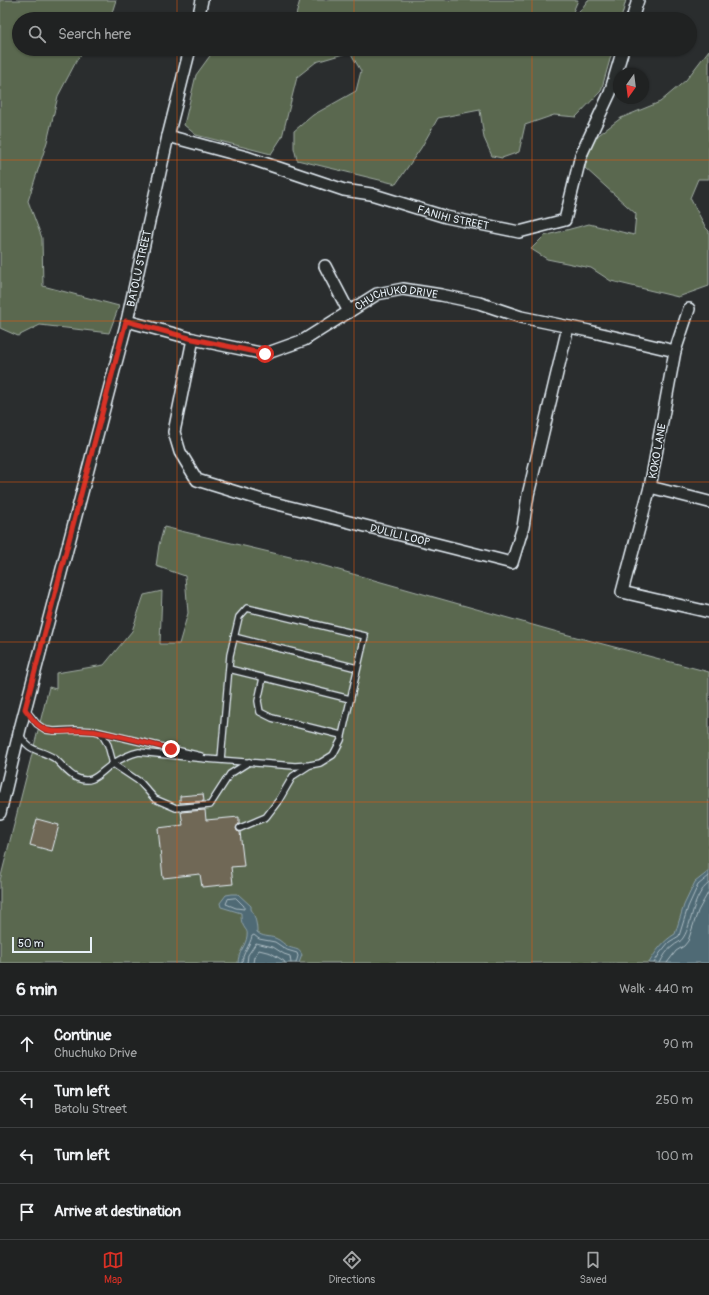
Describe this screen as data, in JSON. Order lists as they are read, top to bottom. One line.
{"streets":{"street":["FANIHI STREET","BATOLU STREET","CHUCHUKO DRIVE","KOKO LANE","DULILI LOOP"]},"crossings":[["FANIHI STREET","BATOLU STREET"],["BATOLU STREET","CHUCHUKO DRIVE"],["CHUCHUKO DRIVE","KOKO LANE"],["CHUCHUKO DRIVE","DULILI LOOP"]],"scale_bar":"50 m","north":"bottom","page":{"search":"Search here","scale":"50 m","heading":["6 min","Walk · 440 m"],"list":[["Continue","Chuchuko Drive","90 m"],["Turn left","Batolu Street","250 m"],["Turn left","100 m"],"Arrive at destination"],"nav":["Map","Directions","Saved"]}}
